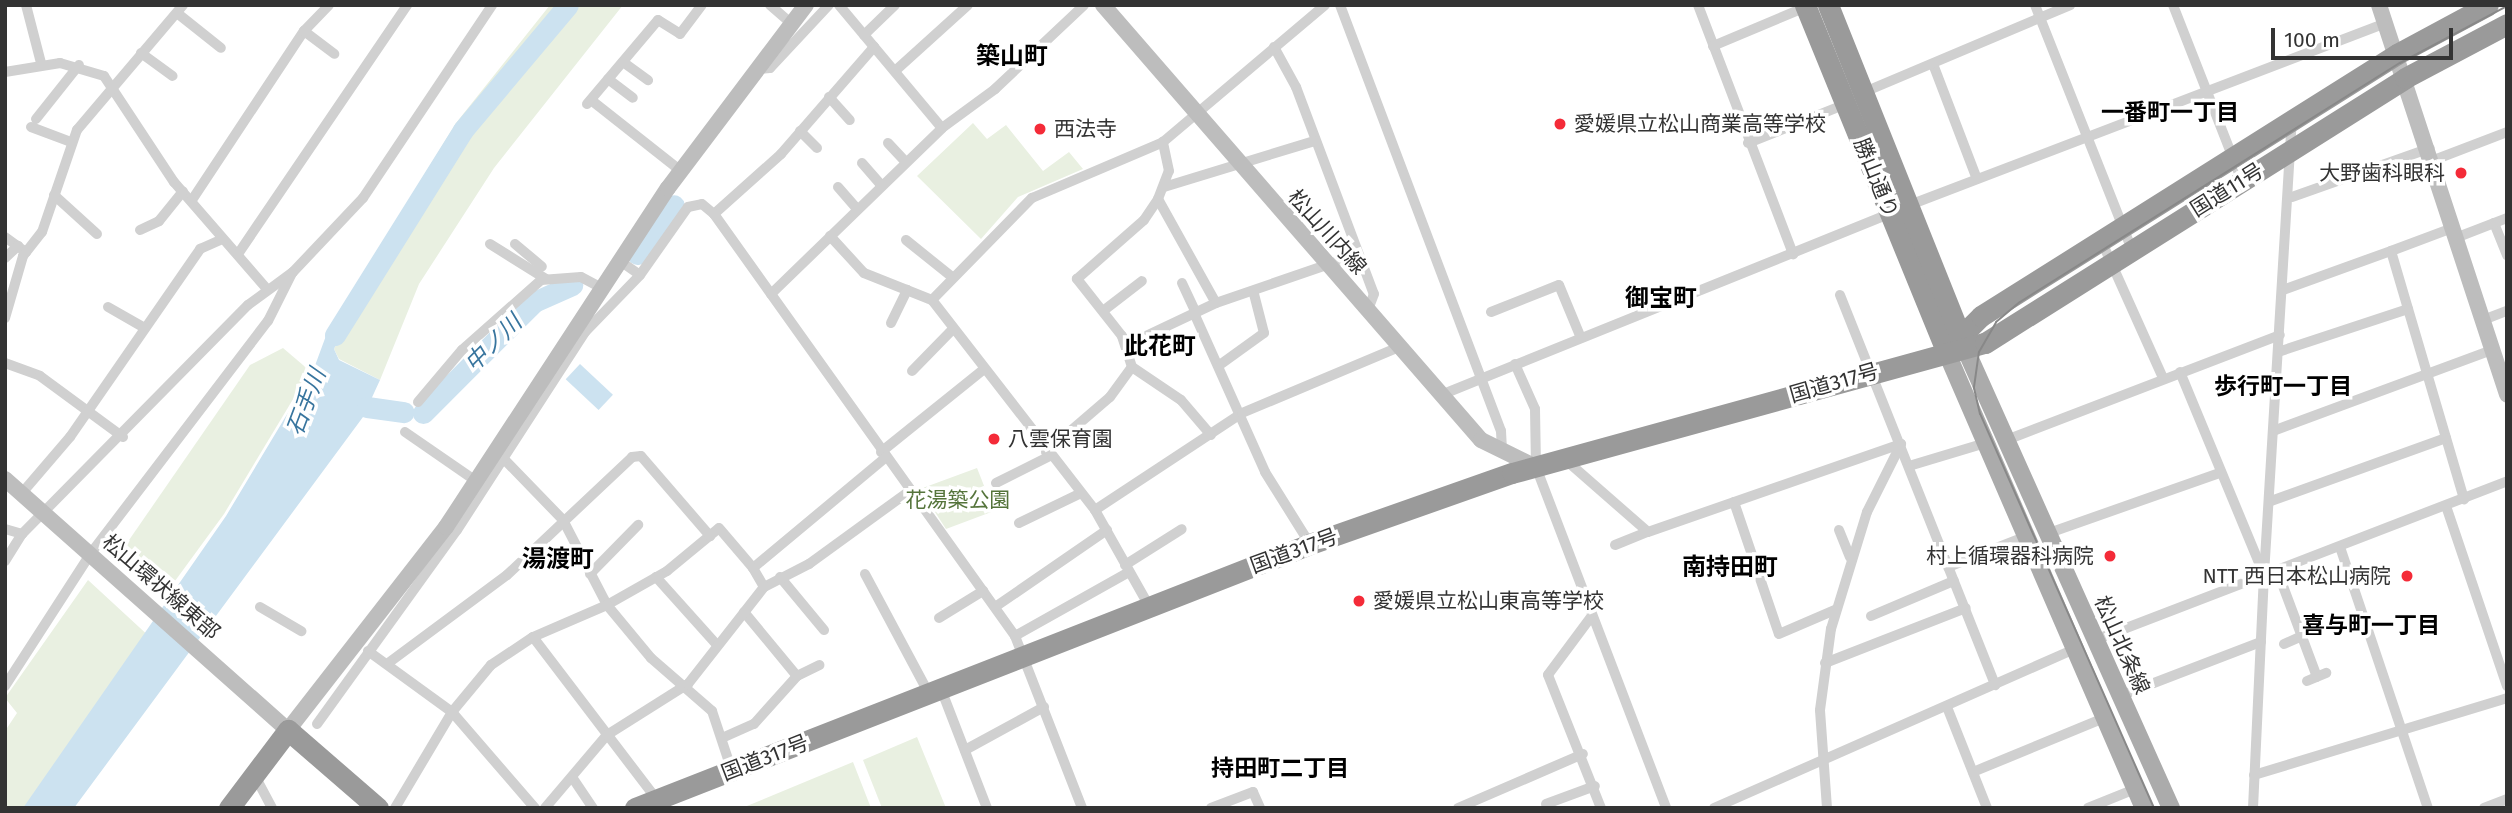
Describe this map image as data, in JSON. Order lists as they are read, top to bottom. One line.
{"streets":{"highway":["勝山通り","国道11号","国道317号"],"main road":["松山北条線"],"street":["松山川内線","松山環状線東部"]},"crossings":[["勝山通り","国道11号"],["勝山通り","国道317号"],["勝山通り","松山北条線"],["国道11号","国道317号"],["国道11号","松山北条線"],["松山川内線","国道317号"],["国道317号","松山北条線"]],"districts":["築山町","一番町一丁目","御宝町","此花町","歩行町一丁目","湯渡町","南持田町","喜与町一丁目","持田町二丁目"],"water":["中ノ川","石手川"],"parks":["花湯築公園"],"places":["愛媛県立松山商業高等学校","西法寺","大野歯科眼科","八雲保育園","村上循環器科病院","NTT 西日本松山病院","愛媛県立松山東高等学校"],"scale_bar":"100 m"}
